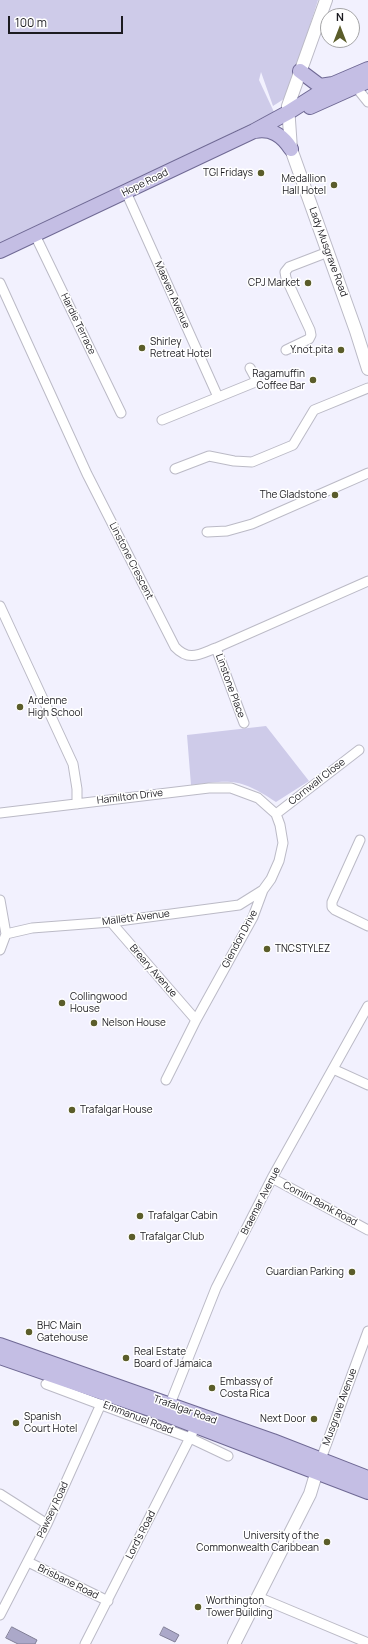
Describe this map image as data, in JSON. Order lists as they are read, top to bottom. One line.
{"streets":{"main road":["Hope Road","Lady Musgrave Road","Trafalgar Road"],"street":["Maeven Avenue","Hardie Terrace","Linstone Crescent","Linstone Place","Cornwall Close","Hamilton Drive","Mallett Avenue","Glendon Drive","Breary Avenue","Braemar Avenue","Comlin Bank Road","Musgrave Avenue","Emmanuel Road","Pawsey Road","Lord's Road","Brisbane Road"]},"crossings":[["Hope Road","Lady Musgrave Road"],["Hope Road","Maeven Avenue"],["Hope Road","Hardie Terrace"],["Linstone Crescent","Linstone Place"],["Cornwall Close","Hamilton Drive"],["Cornwall Close","Glendon Drive"],["Hamilton Drive","Glendon Drive"],["Mallett Avenue","Glendon Drive"],["Mallett Avenue","Breary Avenue"],["Glendon Drive","Breary Avenue"],["Braemar Avenue","Comlin Bank Road"],["Braemar Avenue","Trafalgar Road"],["Musgrave Avenue","Trafalgar Road"],["Trafalgar Road","Emmanuel Road"],["Trafalgar Road","Lord's Road"],["Emmanuel Road","Pawsey Road"],["Emmanuel Road","Lord's Road"],["Pawsey Road","Brisbane Road"],["Lord's Road","Brisbane Road"]],"places":["TGI Fridays","Medallion Hall Hotel","CPJ Market","Shirley Retreat Hotel","Y.not.pita","Ragamuffin Coffee Bar","The Gladstone","Ardenne High School","TNCSTYLEZ","Collingwood House","Nelson House","Trafalgar House","Trafalgar Cabin","Trafalgar Club","Guardian Parking","BHC Main Gatehouse","Real Estate Board of Jamaica","Embassy of Costa Rica","Next Door","Spanish Court Hotel","University of the Commonwealth Caribbean","Worthington Tower Building"],"scale_bar":"100 m","north":"top"}
